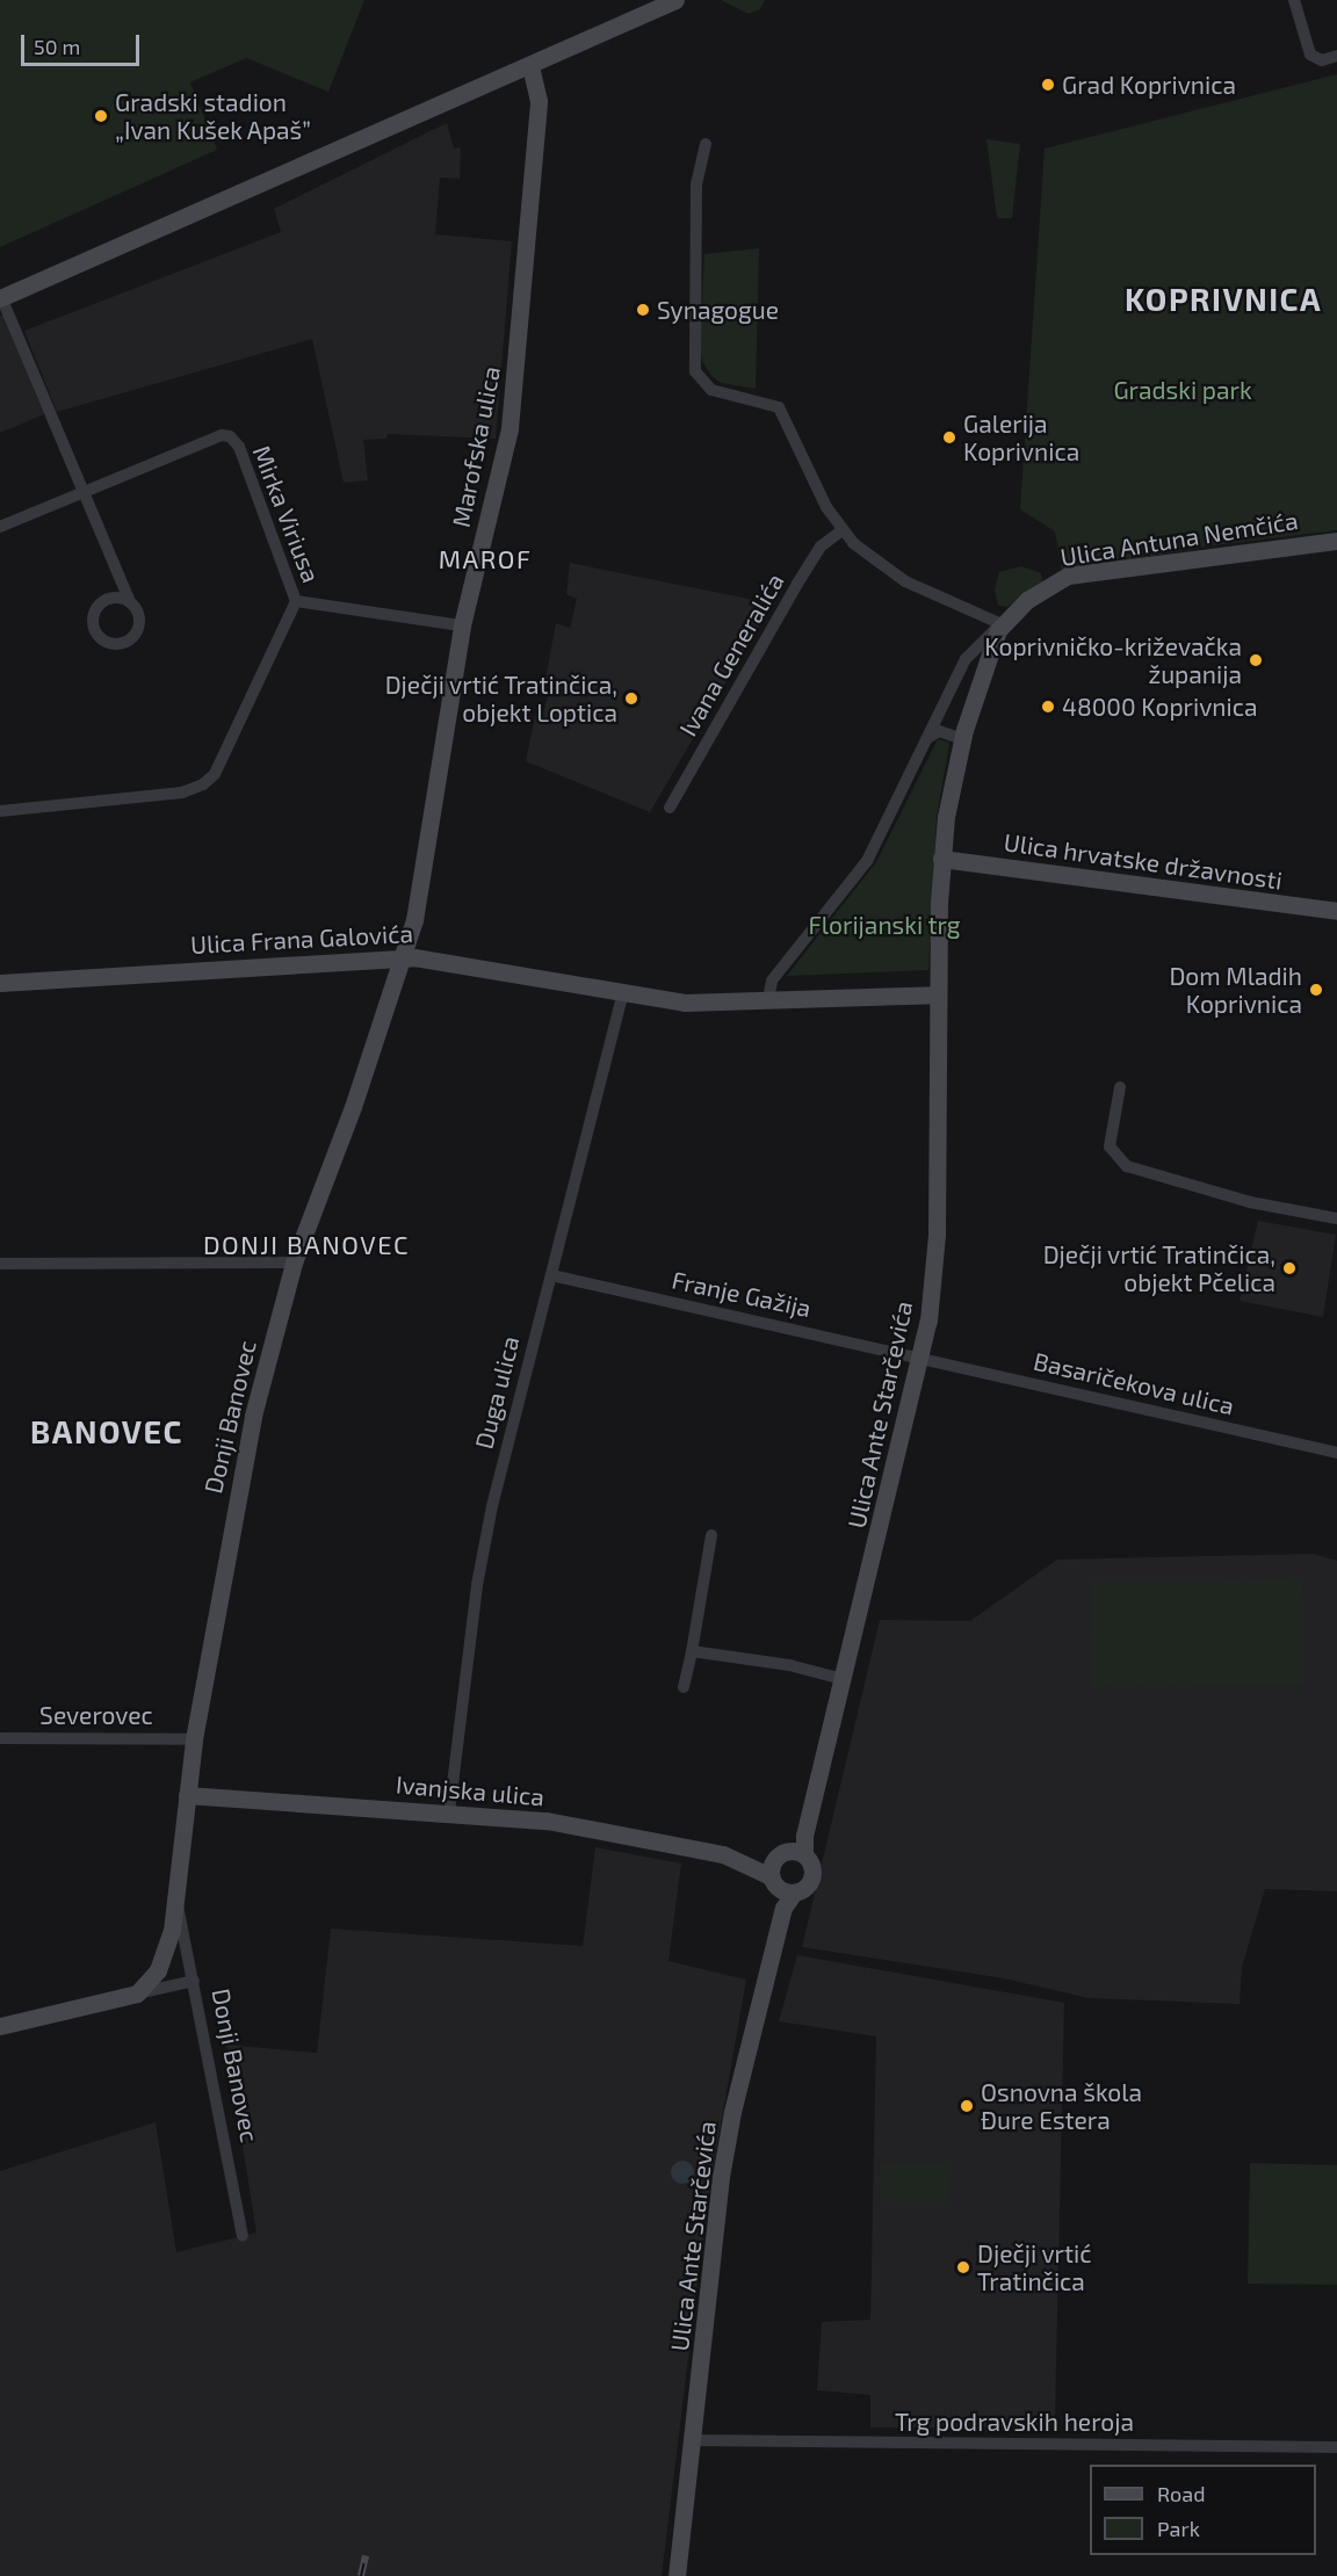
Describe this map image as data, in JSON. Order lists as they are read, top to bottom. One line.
{"streets":{"main road":["Marofska ulica","Ulica Antuna Nemčića","Ulica hrvatske državnosti","Ulica Frana Galovića","Ulica Ante Starčevića","Donji Banovec","Ivanjska ulica"],"street":["Mirka Viriusa","Ivana Generalića","Franje Gažija","Basaričekova ulica","Duga ulica","Severovec","Trg podravskih heroja"]},"crossings":[["Marofska ulica","Ulica Frana Galovića"],["Marofska ulica","Donji Banovec"],["Ulica Frana Galovića","Duga ulica"],["Ulica Frana Galovića","Donji Banovec"],["Franje Gažija","Basaričekova ulica"],["Franje Gažija","Duga ulica"],["Franje Gažija","Ulica Ante Starčevića"],["Basaričekova ulica","Ulica Ante Starčevića"],["Duga ulica","Ivanjska ulica"],["Ulica Ante Starčevića","Ivanjska ulica"],["Ulica Ante Starčevića","Trg podravskih heroja"],["Donji Banovec","Severovec"],["Donji Banovec","Ivanjska ulica"]],"districts":["KOPRIVNICA","MAROF","DONJI BANOVEC","BANOVEC"],"parks":["Gradski park","Florijanski trg"],"places":["Grad Koprivnica","Gradski stadion „Ivan Kušek Apaš”","Synagogue","Galerija Koprivnica","Koprivničko-križevačka županija","Dječji vrtić Tratinčica, objekt Loptica","48000 Koprivnica","Dom Mladih Koprivnica","Dječji vrtić Tratinčica, objekt Pčelica","Osnovna škola Đure Estera","Dječji vrtić Tratinčica"],"legend":["Road","Park"],"scale_bar":"50 m"}
